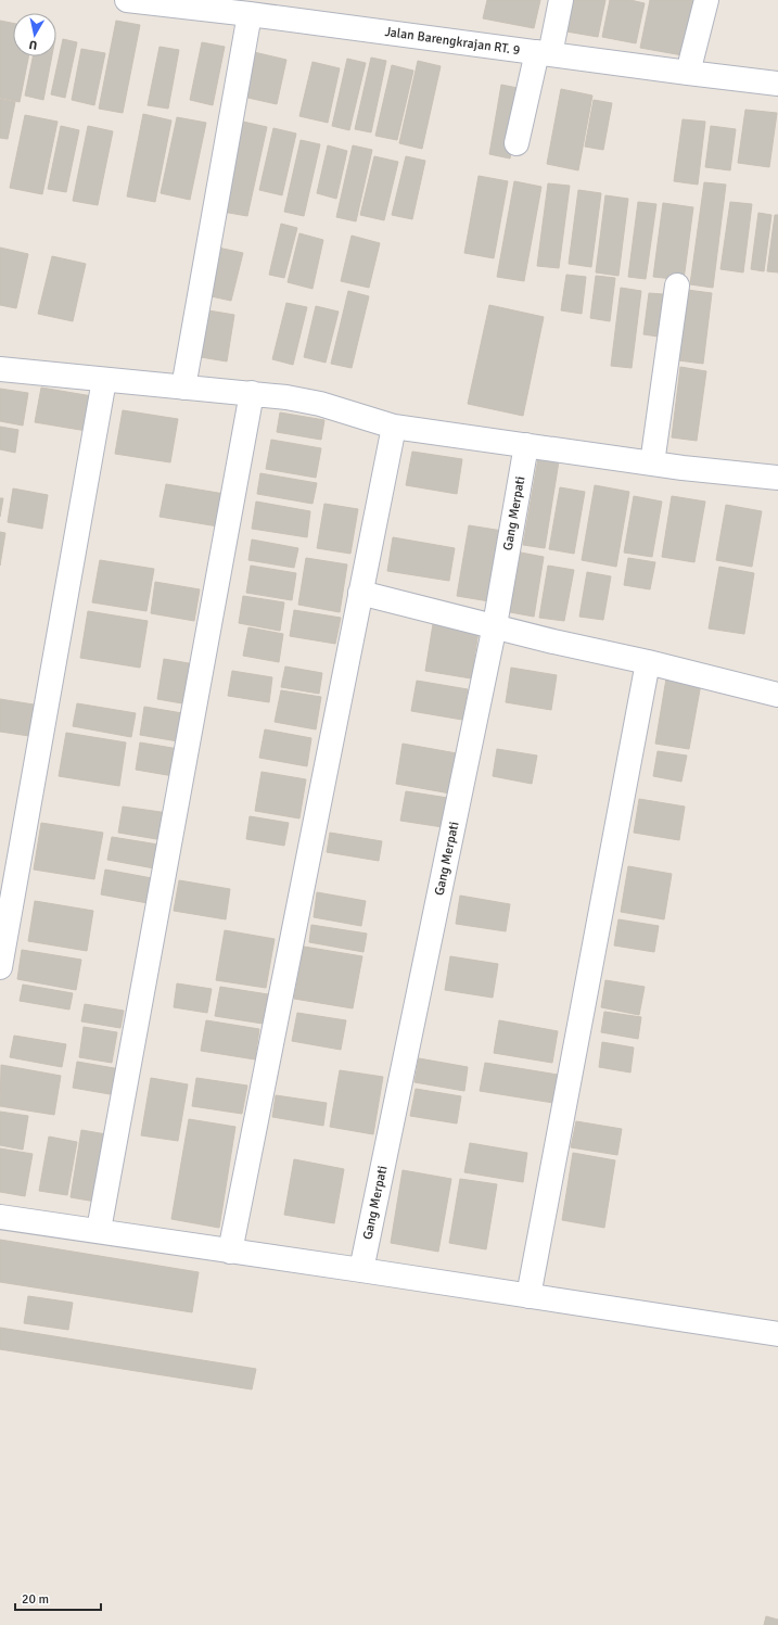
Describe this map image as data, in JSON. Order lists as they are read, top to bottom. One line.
{"streets":{"street":["Jalan Barengkrajan RT. 9","Gang Merpati"]},"scale_bar":"20 m","north":"bottom"}
